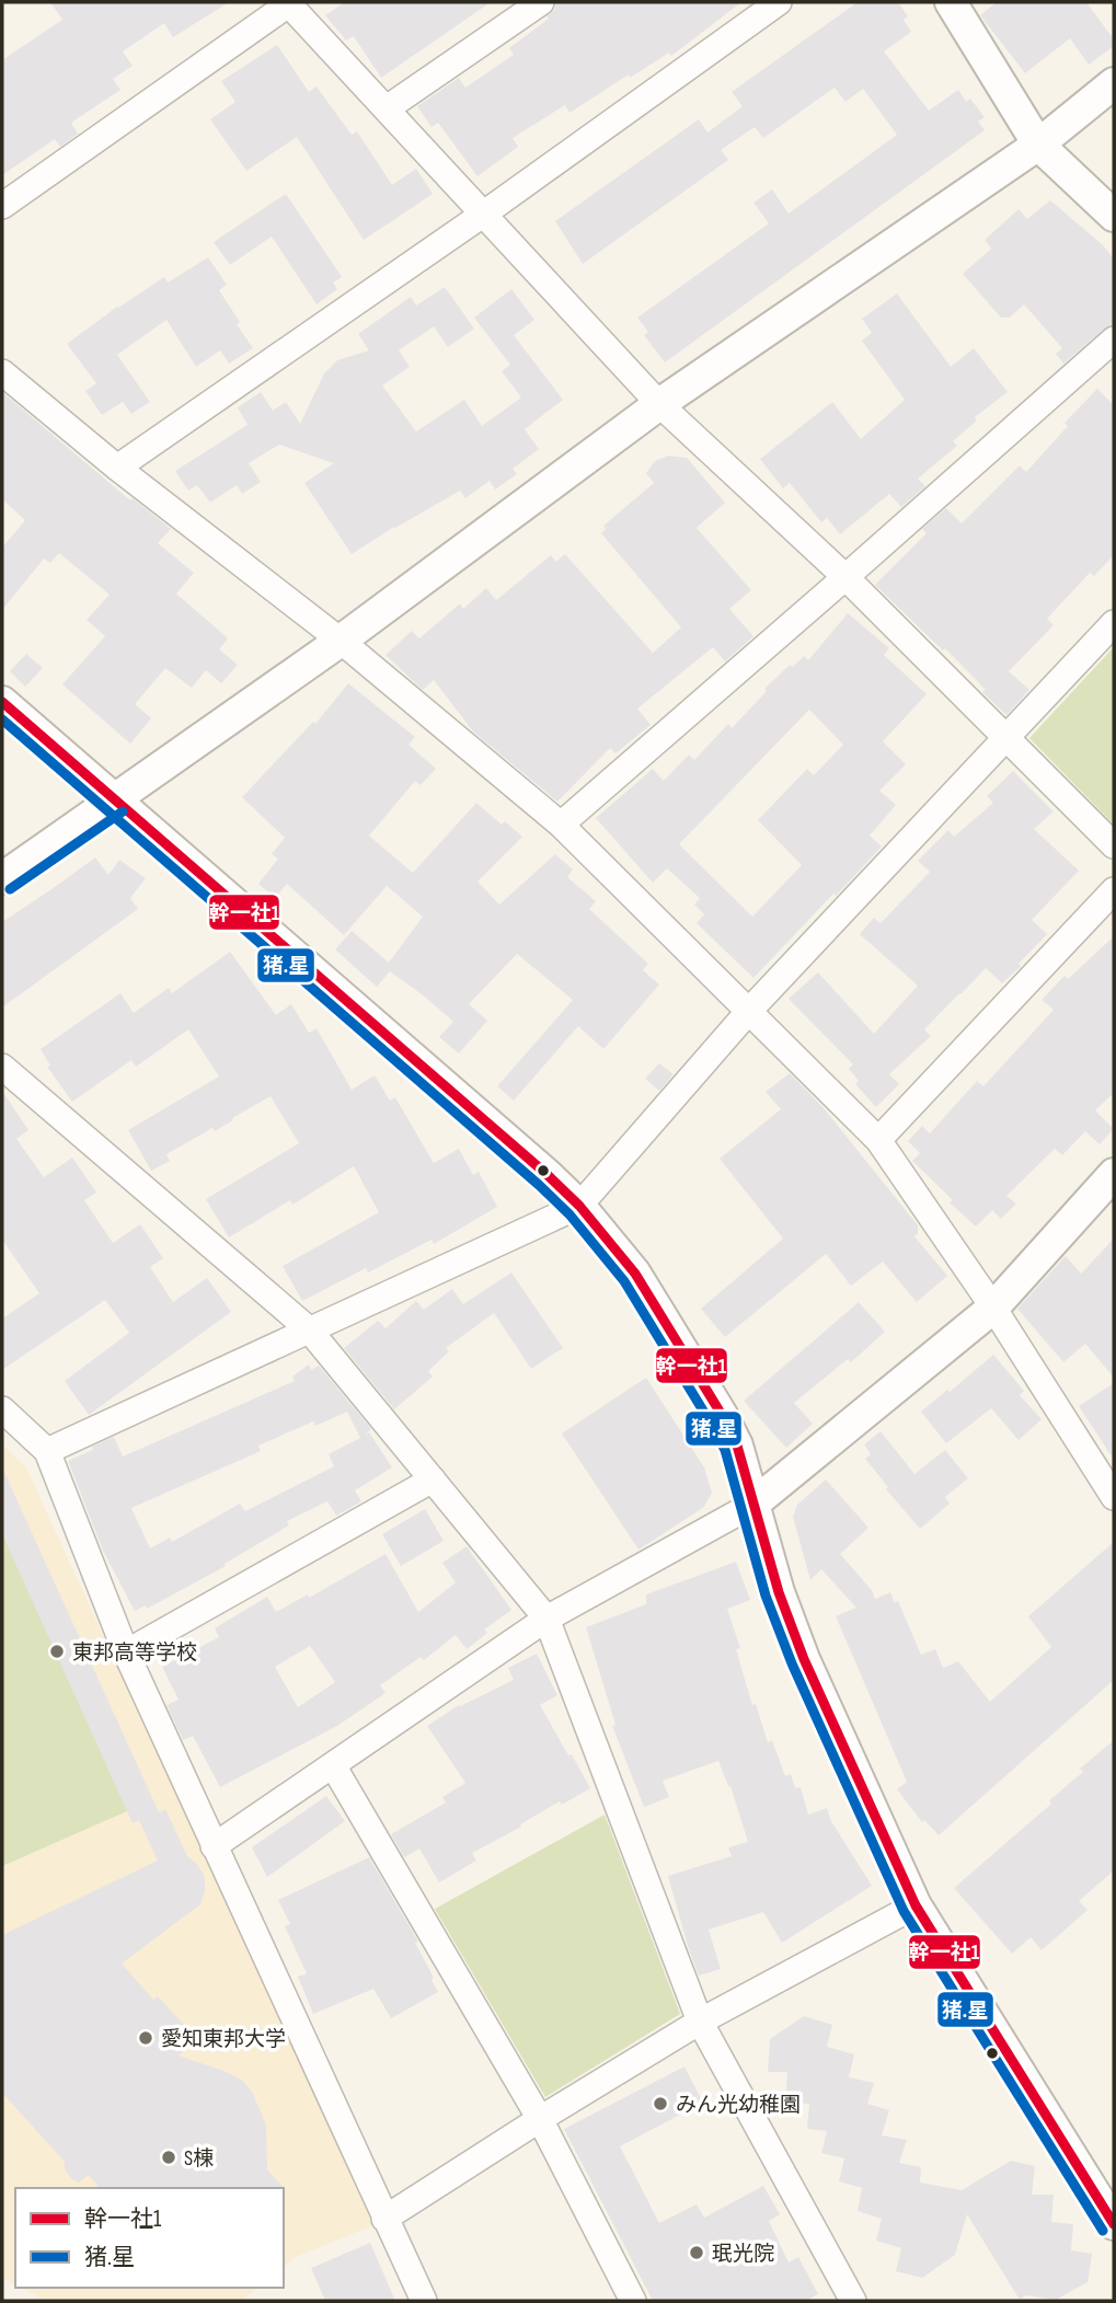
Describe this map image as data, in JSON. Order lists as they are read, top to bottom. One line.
{"places":["東邦高等学校","愛知東邦大学","みん光幼稚園","S棟","珉光院"],"lines":["transit line 幹一社1","transit line 猪.星"],"legend":["幹一社1","猪.星"]}
